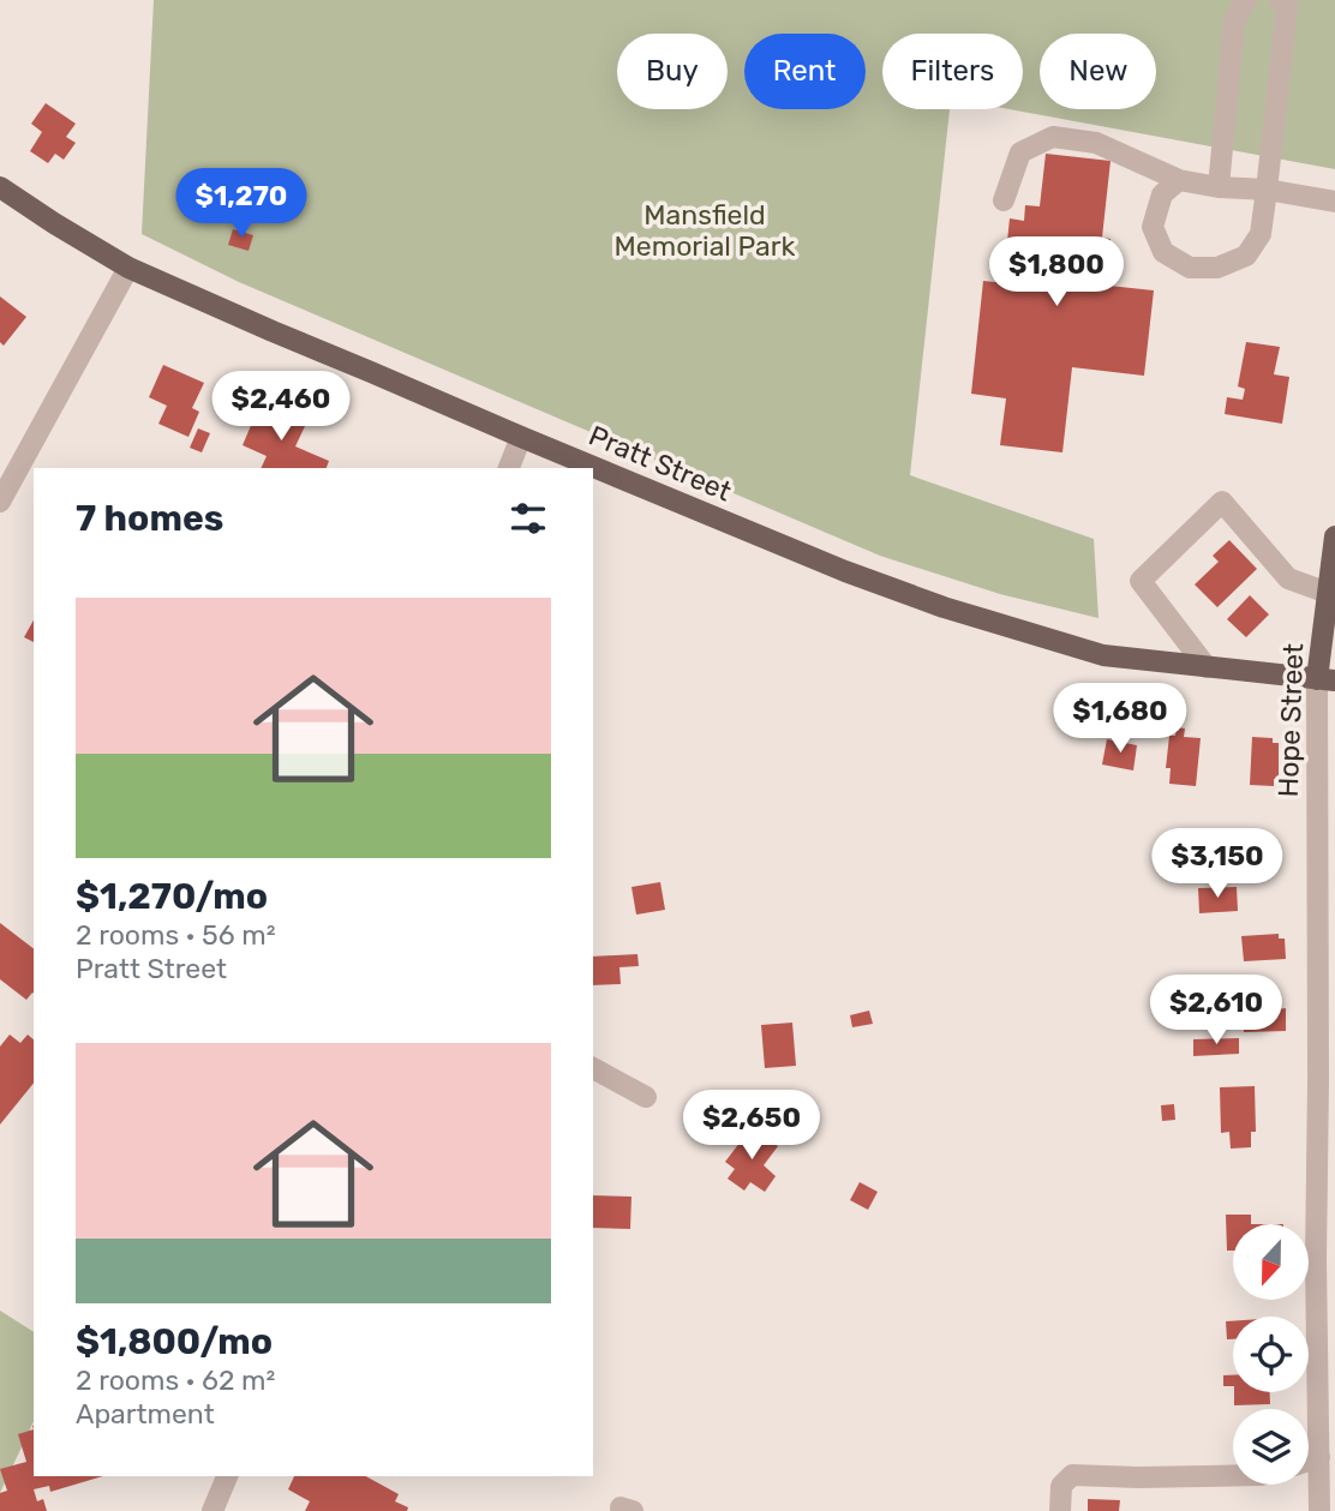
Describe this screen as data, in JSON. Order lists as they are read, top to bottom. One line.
{"streets":{"main road":["Pratt Street","Hope Street"]},"crossings":[["Pratt Street","Hope Street"]],"parks":["Mansfield Memorial Park"],"north":"bottom","page":{"chip":["Buy","Rent","Filters","New"],"price":["$1,270","$1,800","$2,460","$1,680","$3,150","$2,610","$2,650"],"heading":"7 homes","list":[{"name":"$1,270/mo","note":"2 rooms · 56 m² · Pratt Street"},{"name":"$1,800/mo","note":"2 rooms · 62 m² · Apartment"}]}}
